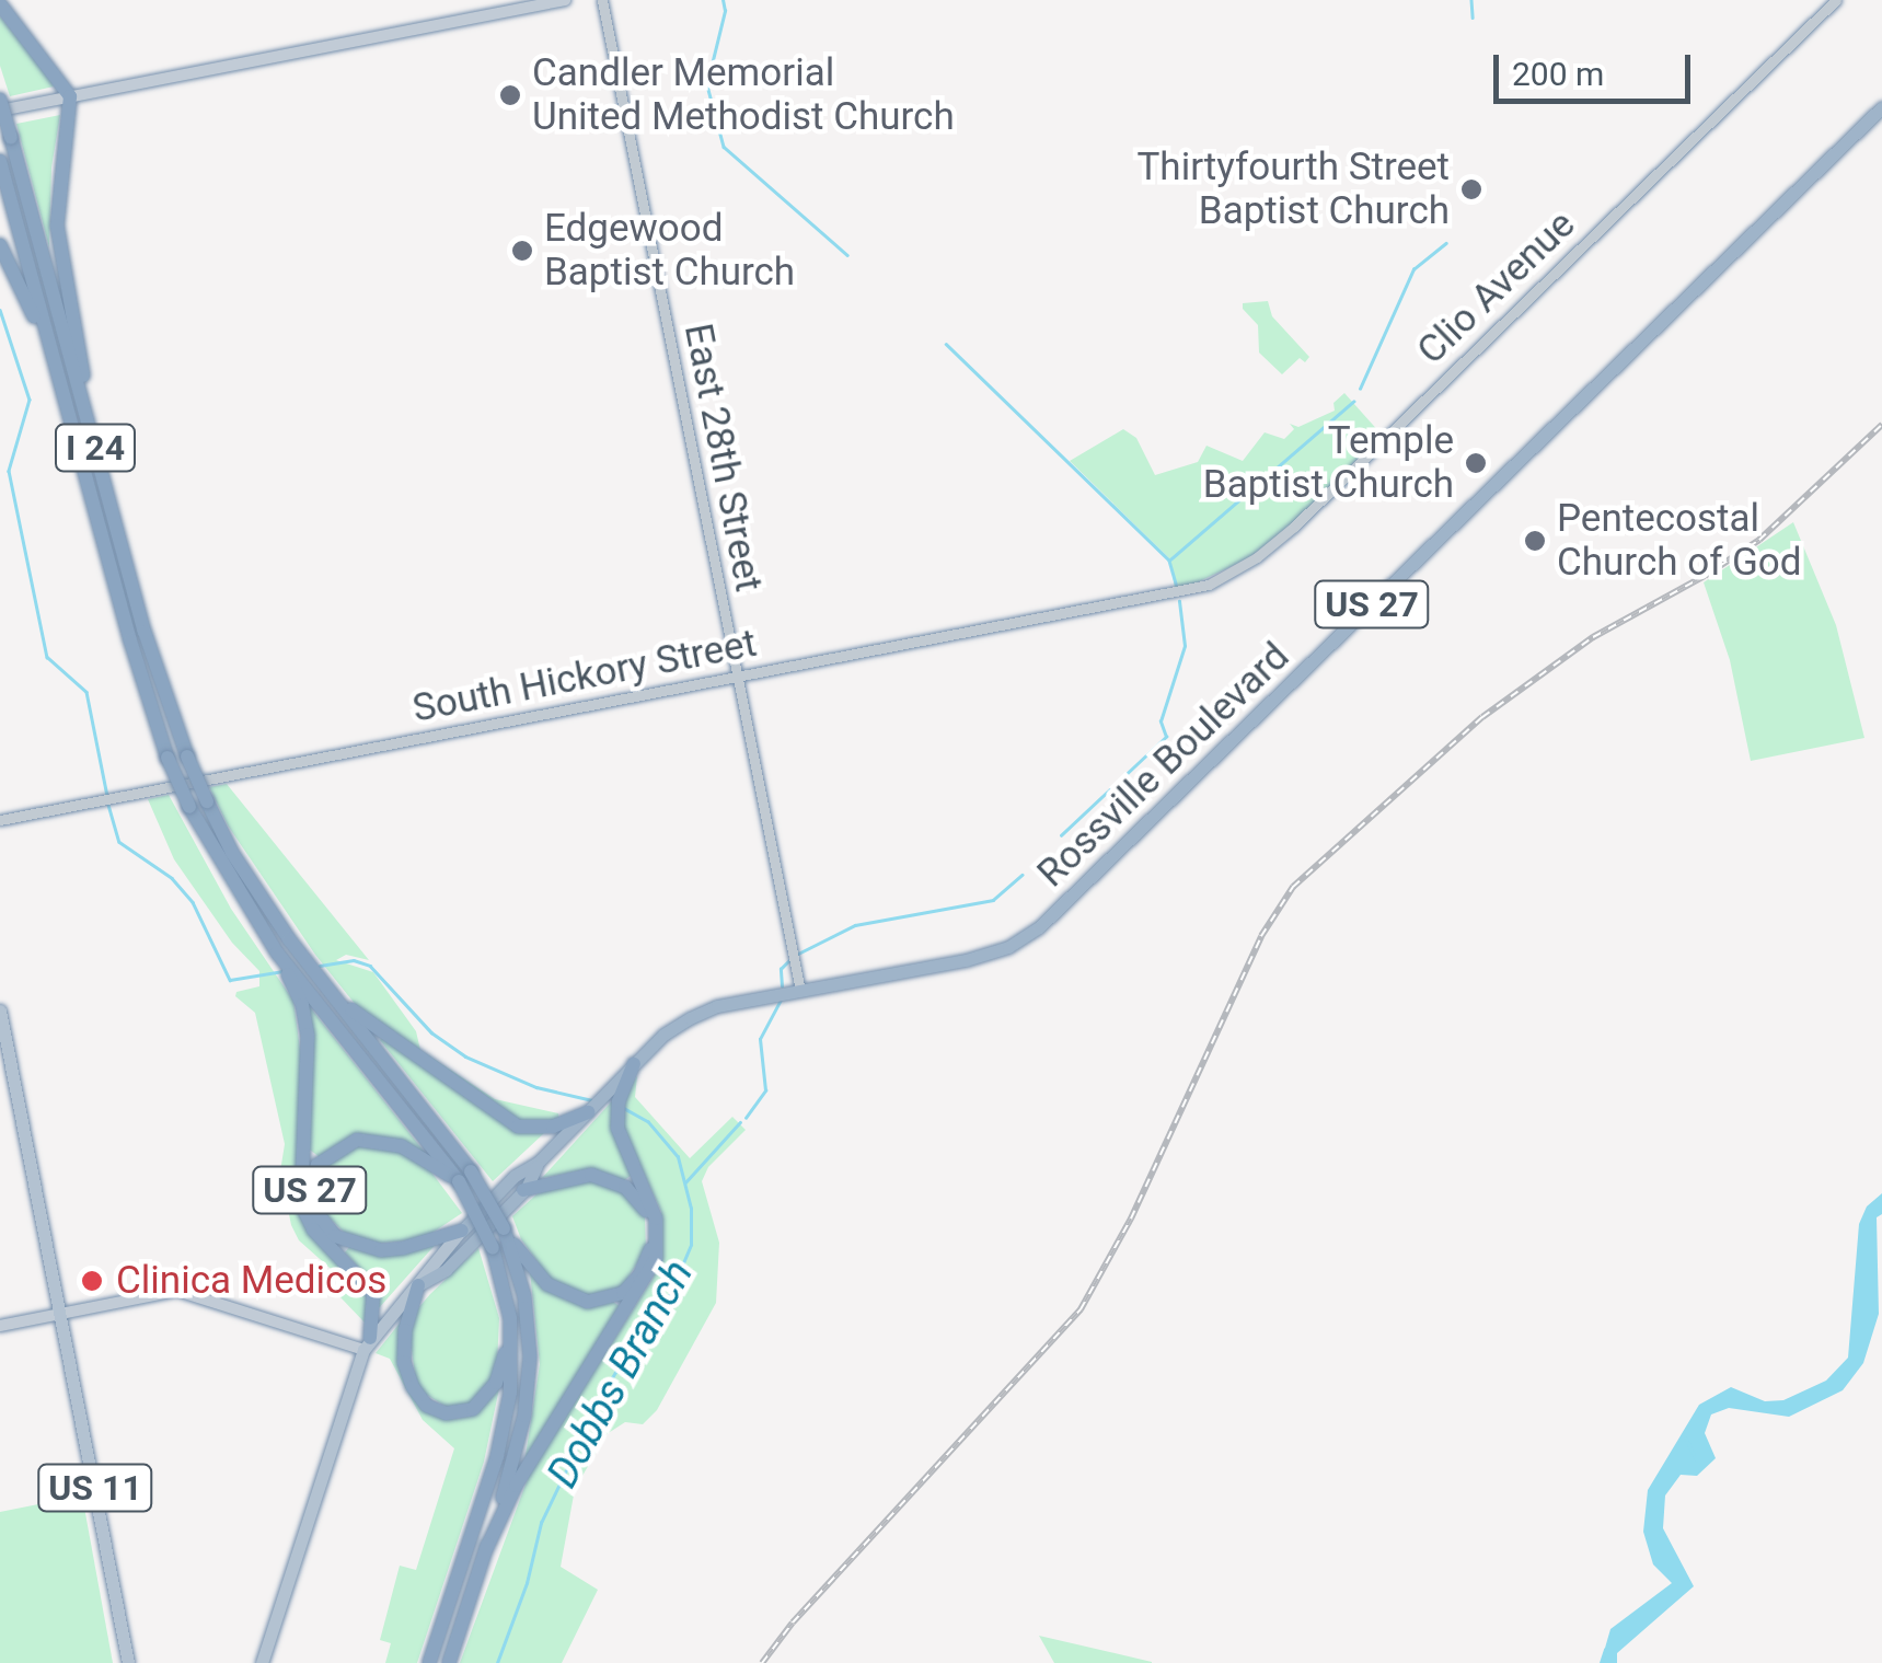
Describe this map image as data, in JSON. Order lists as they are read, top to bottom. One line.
{"streets":{"highway":["I 24","US 27","Rossville Boulevard"],"main road":["US 11"],"street":["Clio Avenue","East 28th Street","South Hickory Street"]},"crossings":[["Clio Avenue","South Hickory Street"],["I 24","US 27"],["East 28th Street","South Hickory Street"],["East 28th Street","Rossville Boulevard"],["US 27","Rossville Boulevard"]],"water":["Dobbs Branch"],"places":["Candler Memorial United Methodist Church","Thirtyfourth Street Baptist Church","Edgewood Baptist Church","Temple Baptist Church","Pentecostal Church of God","Clinica Medicos"],"scale_bar":"200 m"}
